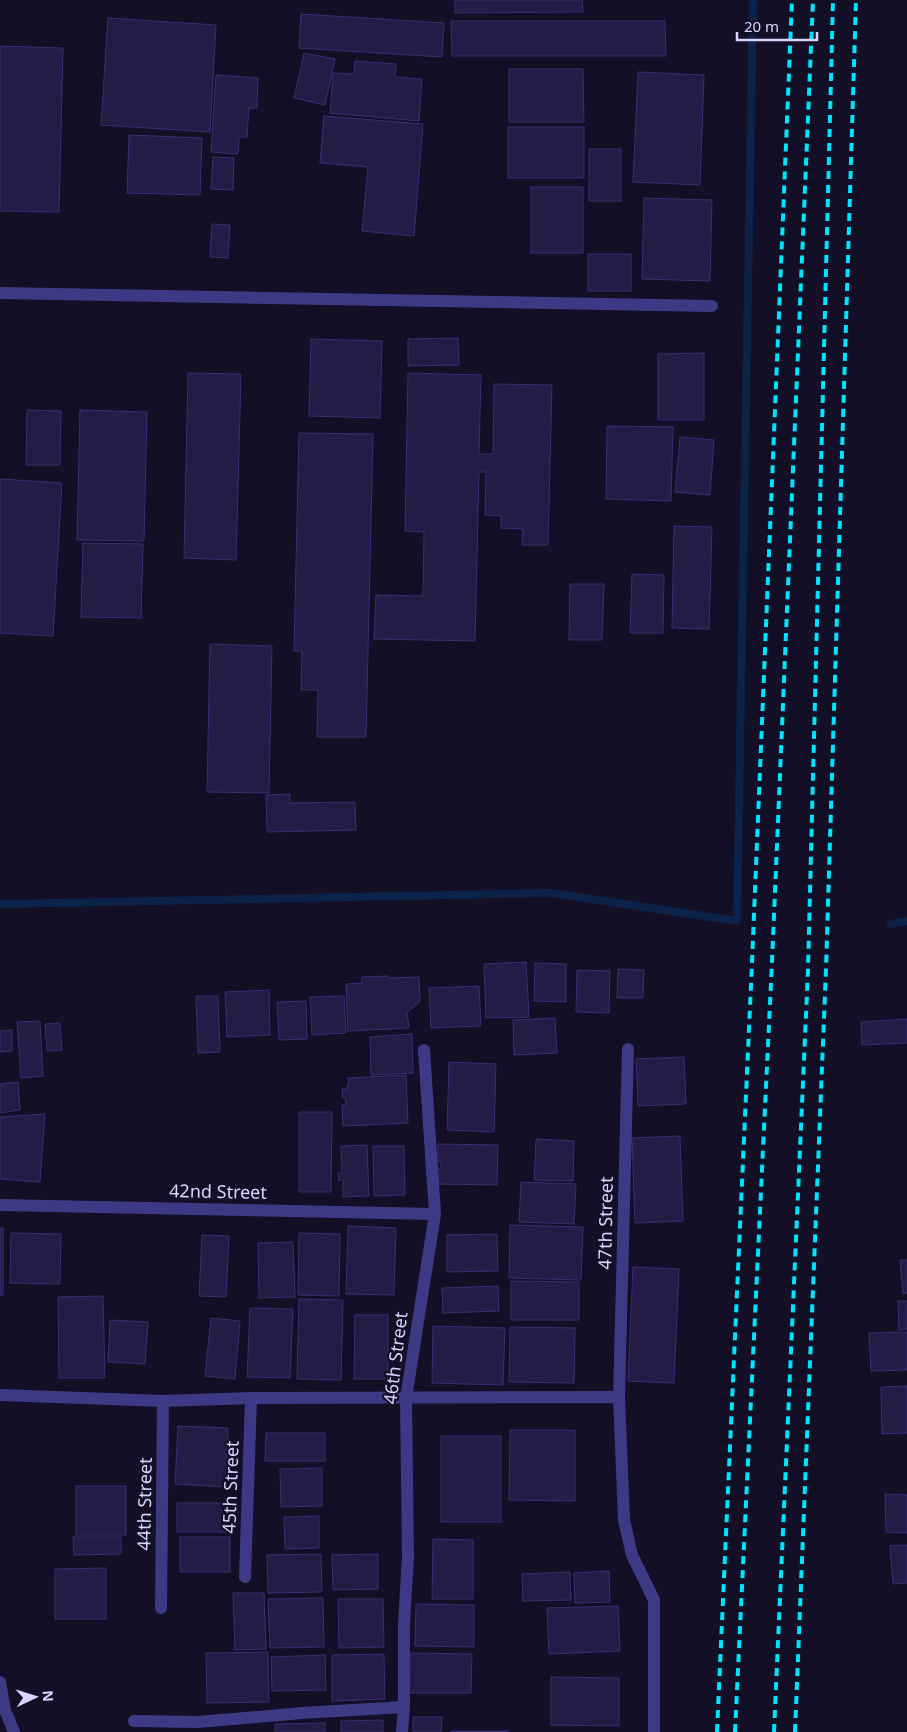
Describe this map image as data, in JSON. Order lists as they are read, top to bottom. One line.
{"streets":{"street":["42nd Street","47th Street","46th Street","45th Street","44th Street"]},"crossings":[["42nd Street","46th Street"]],"scale_bar":"20 m","north":"right"}
